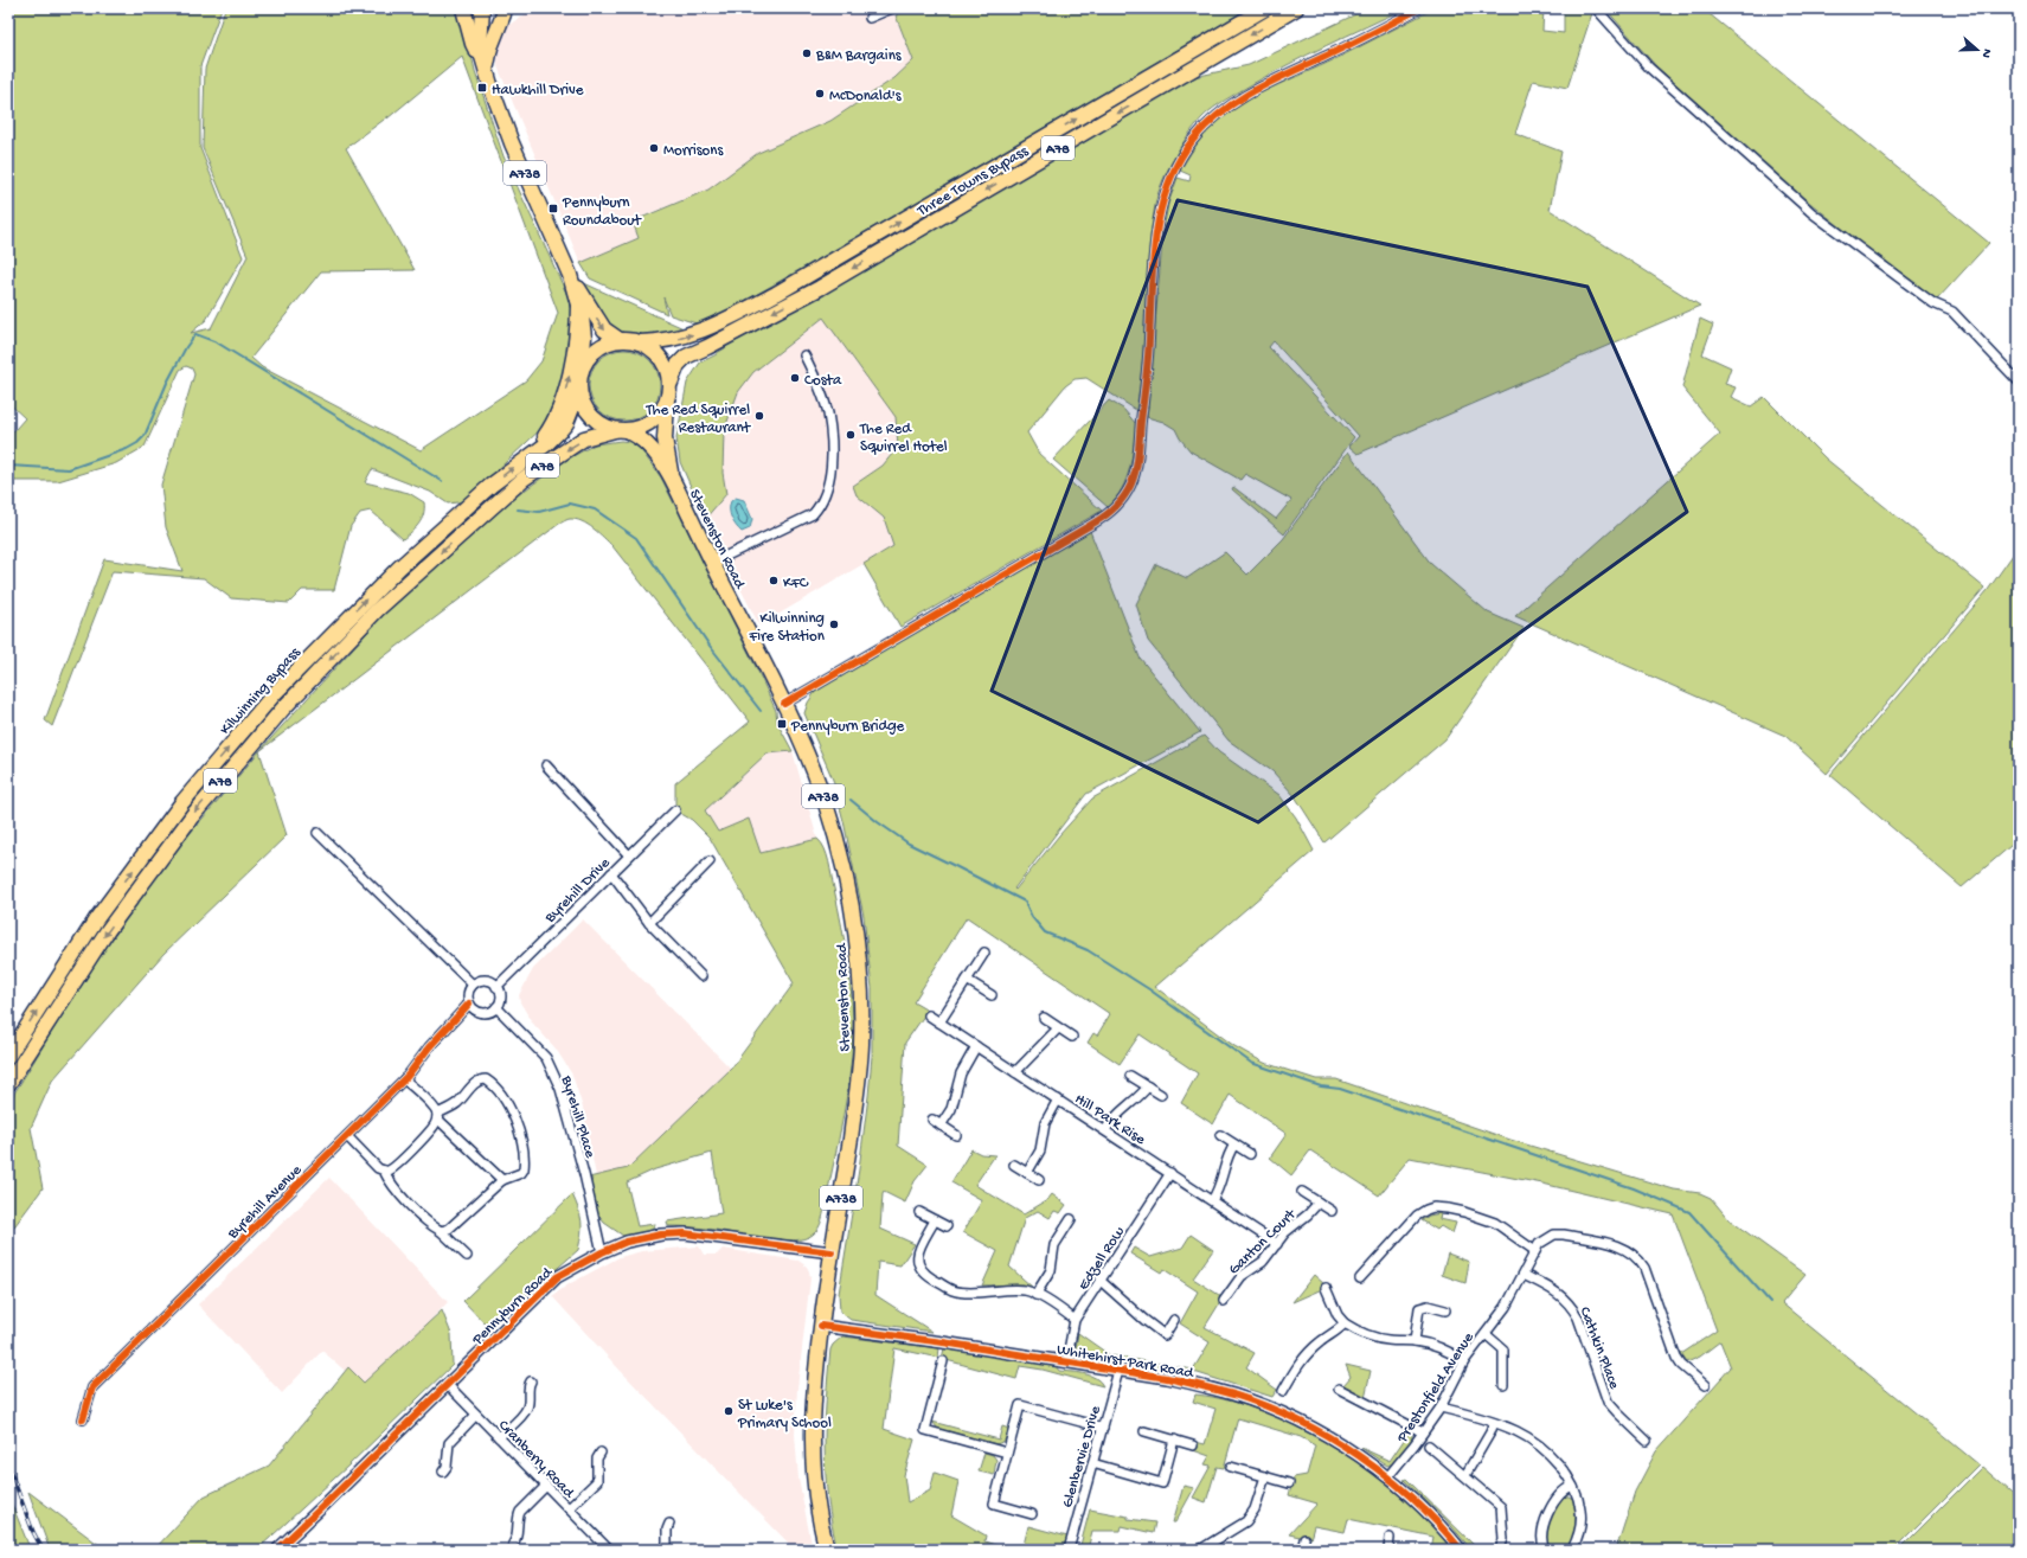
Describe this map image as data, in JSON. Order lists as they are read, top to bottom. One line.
{"streets":{"main road":["A78","A738","Three Towns Bypass","Stevenston Road","Kilwinning Bypass"],"street":["Byrehill Drive","Byrehill Place","Hill Park Rise","Byrehill Avenue","Ganton Court","Edzell Row","Pennyburn Road","Cathkin Place","Whitehirst Park Road","Prestonfield Avenue","Glenbervie Drive","Cranberry Road"]},"crossings":[["A78","A738"],["A78","Three Towns Bypass"],["A78","Kilwinning Bypass"],["A738","Three Towns Bypass"],["A738","Stevenston Road"],["A738","Kilwinning Bypass"],["Three Towns Bypass","Kilwinning Bypass"],["Stevenston Road","Pennyburn Road"],["Stevenston Road","Whitehirst Park Road"],["Byrehill Drive","Byrehill Place"],["Byrehill Drive","Byrehill Avenue"],["Byrehill Place","Byrehill Avenue"],["Byrehill Place","Pennyburn Road"],["Hill Park Rise","Ganton Court"],["Hill Park Rise","Edzell Row"],["Edzell Row","Whitehirst Park Road"],["Pennyburn Road","Cranberry Road"],["Cathkin Place","Prestonfield Avenue"],["Whitehirst Park Road","Prestonfield Avenue"],["Whitehirst Park Road","Glenbervie Drive"]],"places":{"other":["B&M Bargains","McDonald's","Morrisons","Costa","The Red Squirrel Restaurant","The Red Squirrel Hotel","KFC","Kilwinning Fire Station","St Luke's Primary School"],"transit":["Hawkhill Drive","Pennyburn Roundabout","Pennyburn Bridge"]},"north":"right"}
